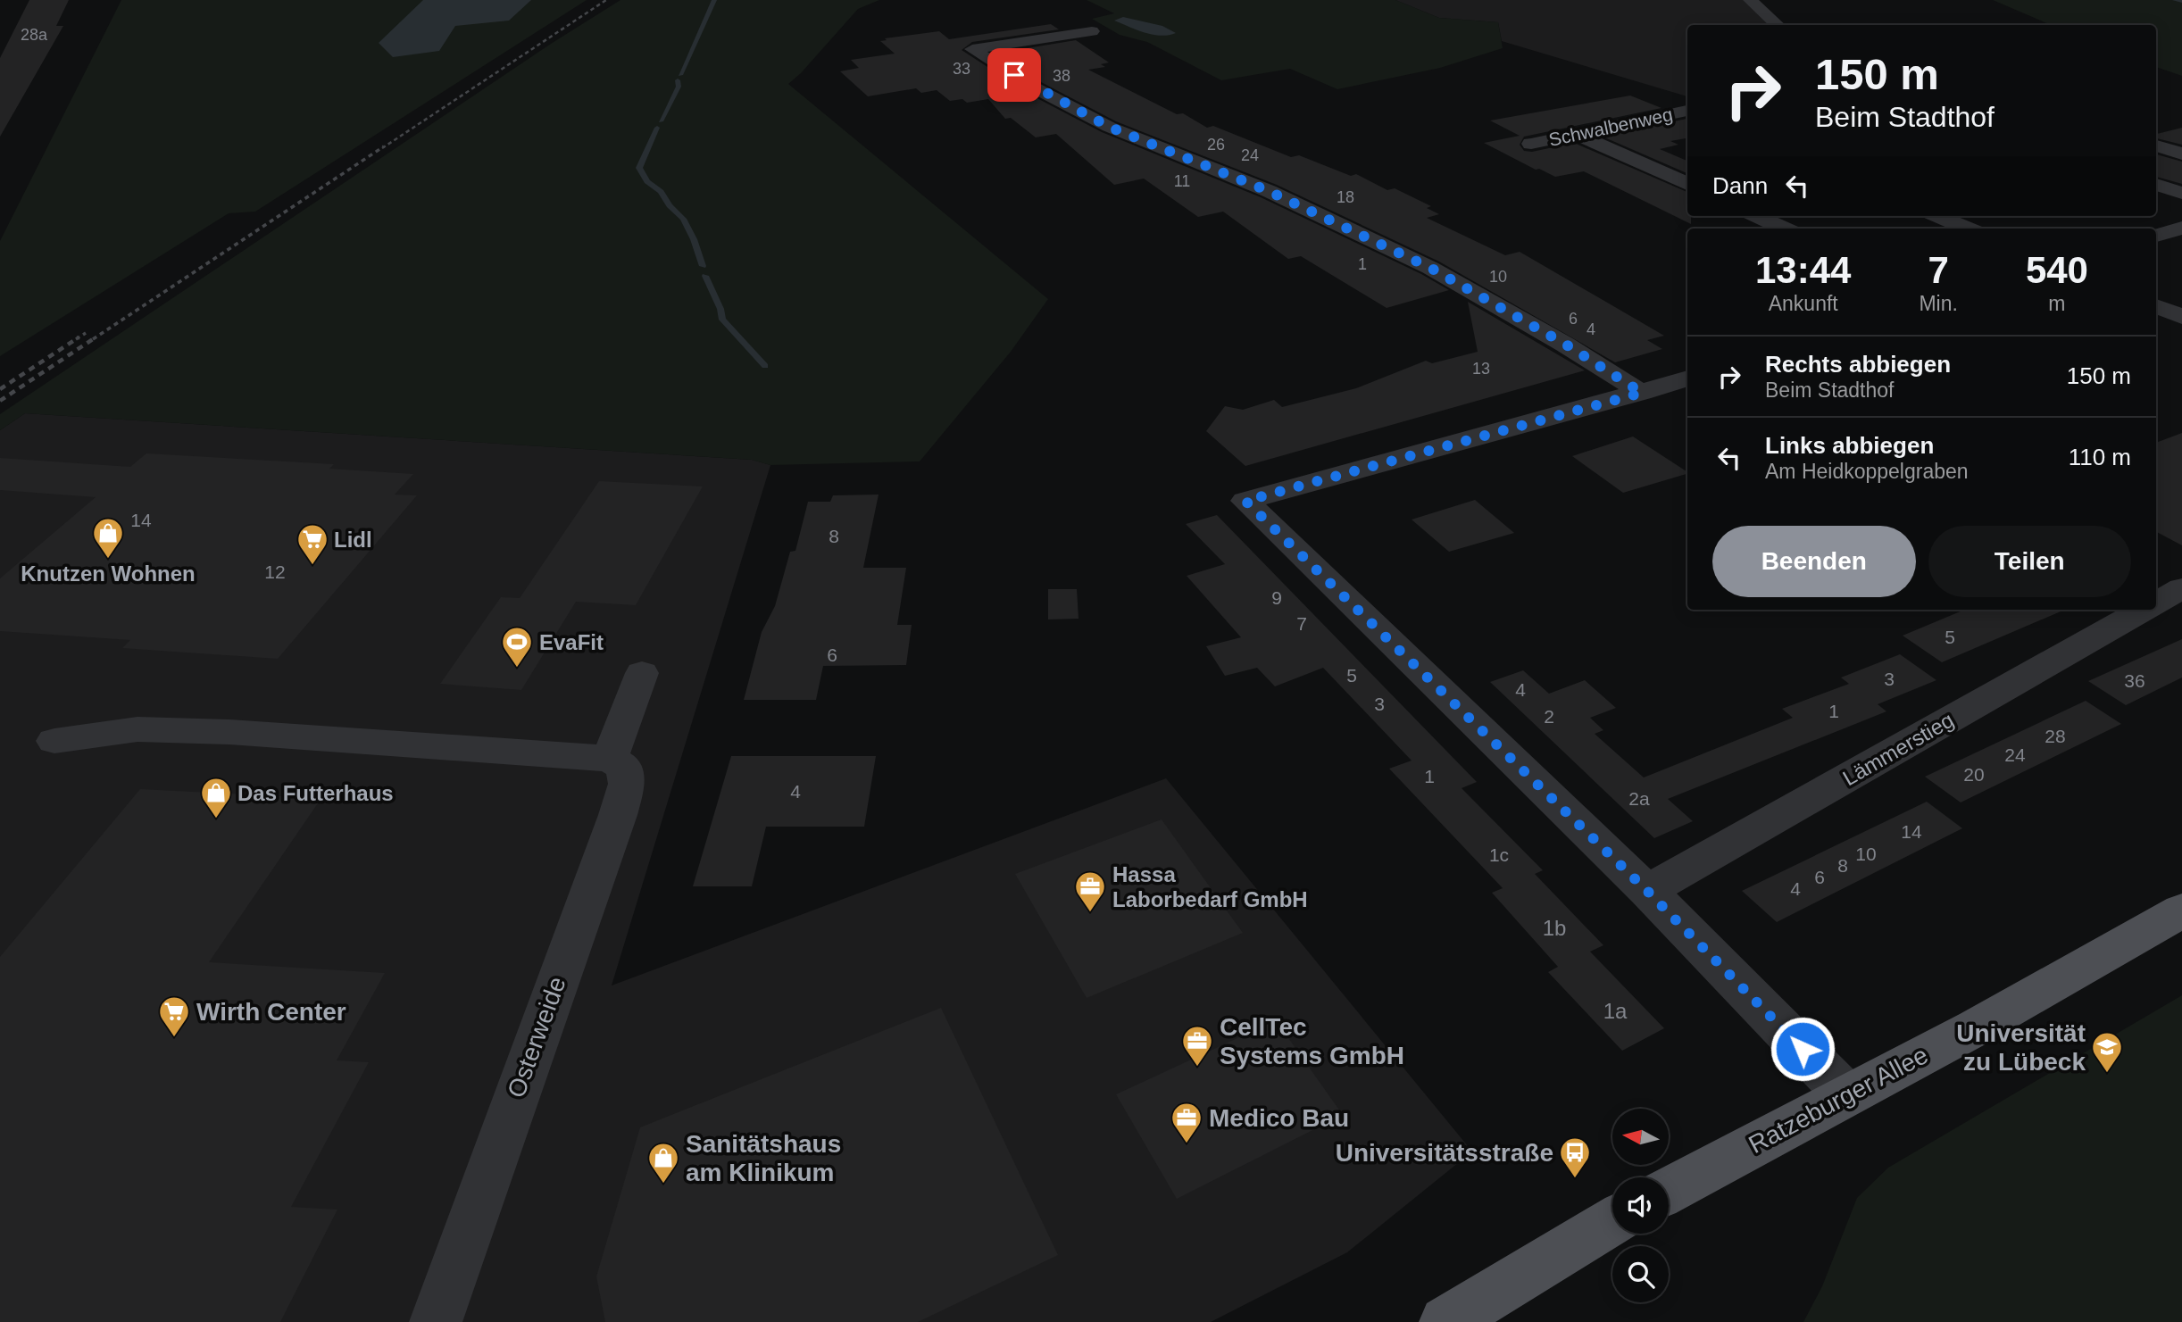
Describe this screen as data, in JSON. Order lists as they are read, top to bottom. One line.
{"streets":{"main road":["Ratzeburger Allee"],"street":["Schwalbenweg","Lämmerstieg","Osterweide"]},"places":{"shop":["Knutzen Wohnen","Das Futterhaus","Sanitätshaus am Klinikum"],"supermarket":["Lidl","Wirth Center"],"sports":["EvaFit"],"office":["Hassa Laborbedarf GmbH","CellTec Systems GmbH","Medico Bau"],"school or university":["Universität zu Lübeck"],"bus stop":["Universitätsstraße"]},"house_numbers":["28a","33","38","26","24","11","18","1","10","6","4","13","14","8","12","9","7","5","6","5","3","36","4","3","1","2","28","24","20","1","4","2a","14","10","1c","8","6","4","1b","1a"],"north":"left","page":{"turn":["150 m","Beim Stadthof"],"then":"Dann","eta":["13:44","Ankunft","7","Min.","540","m"],"list":[{"name":"Rechts abbiegen","note":"Beim Stadthof","value":"150 m"},{"name":"Links abbiegen","note":"Am Heidkoppelgraben","value":"110 m"}],"buttons":["Beenden","Teilen"]}}
